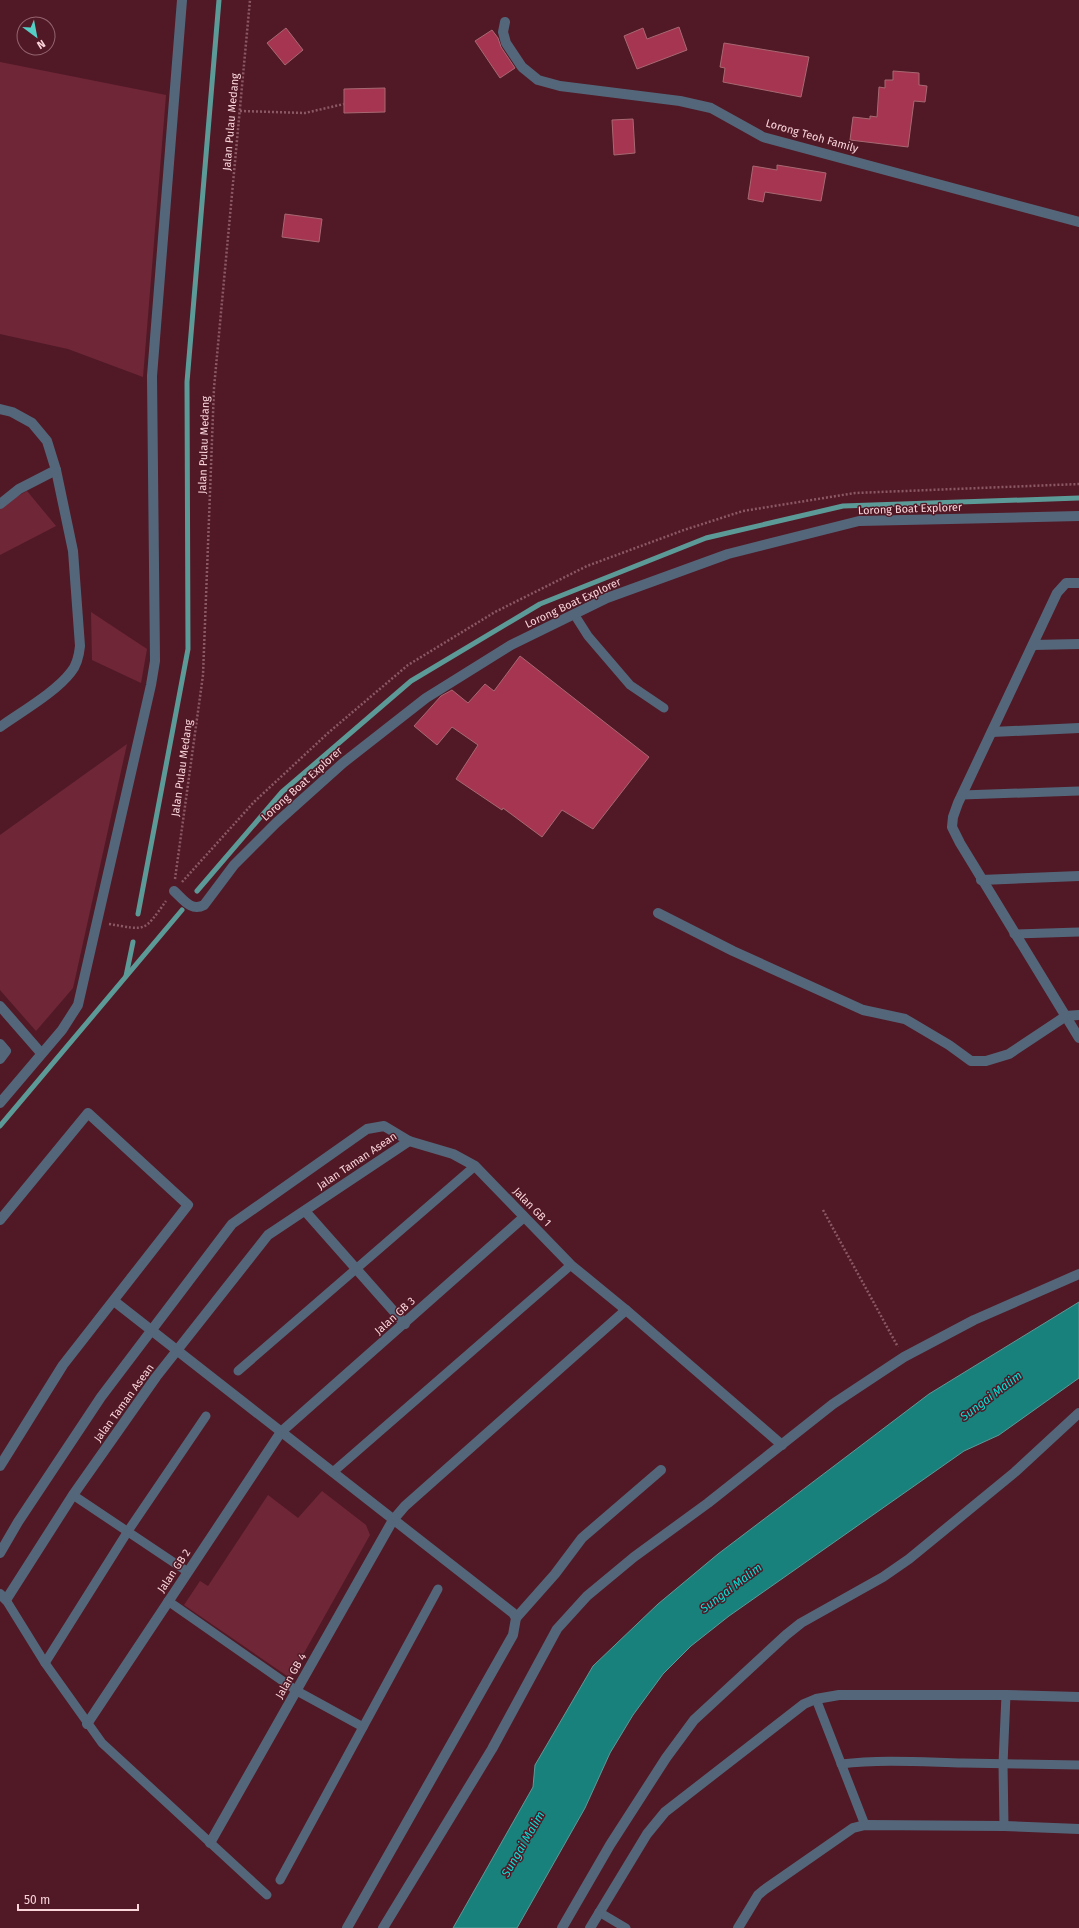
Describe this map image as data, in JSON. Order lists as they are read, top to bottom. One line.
{"streets":{"street":["Lorong Teoh Family","Lorong Boat Explorer","Jalan Taman Asean","Jalan GB 1","Jalan GB 3","Jalan GB 2","Jalan GB 4"],"path":["Jalan Pulau Medang"]},"crossings":[["Jalan Pulau Medang","Lorong Boat Explorer"],["Jalan Taman Asean","Jalan GB 1"],["Jalan GB 1","Jalan GB 3"],["Jalan GB 1","Jalan GB 4"],["Jalan GB 3","Jalan GB 2"]],"water":["Sungai Malim"],"scale_bar":"50 m","north":"bottom right"}
